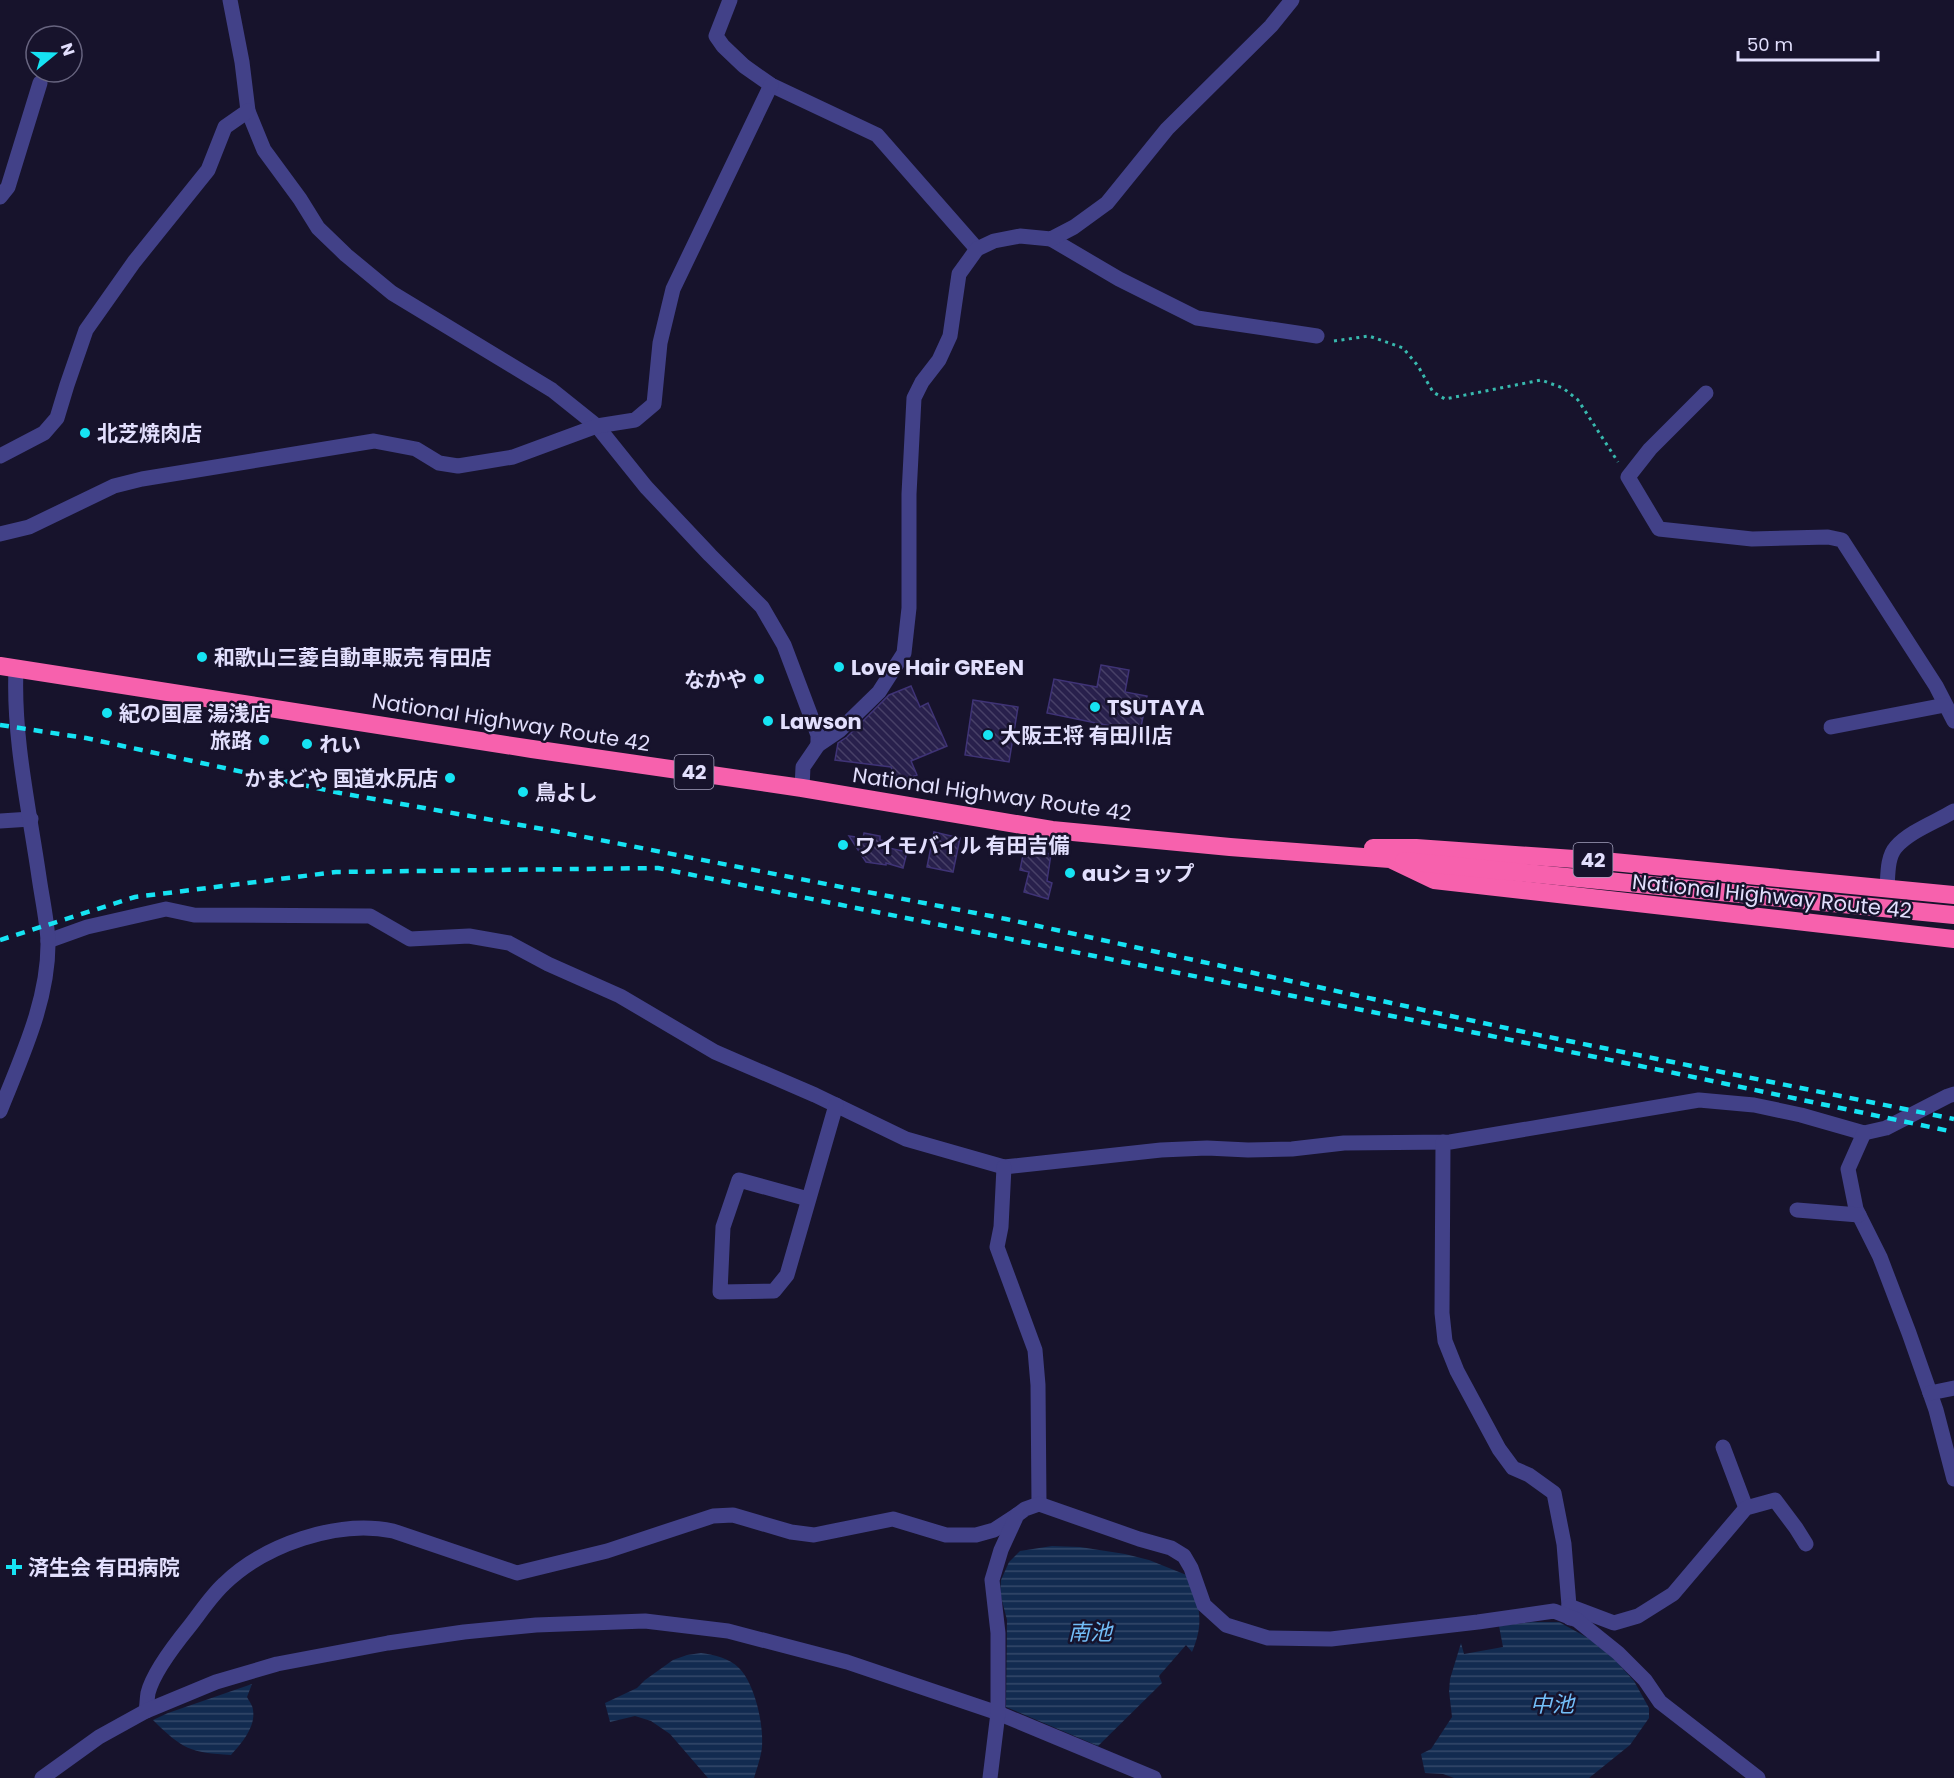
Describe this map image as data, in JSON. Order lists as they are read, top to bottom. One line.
{"streets":{"highway":["National Highway Route 42","42"]},"water":["南池","中池"],"places":{"other":["北芝焼肉店","和歌山三菱自動車販売 有田店","Love Hair GREeN","なかや","TSUTAYA","紀の国屋 湯浅店","Lawson","大阪王将 有田川店","旅路","れい","かまどや 国道水尻店","鳥よし","ワイモバイル 有田吉備","auショップ"],"health":["済生会 有田病院"]},"scale_bar":"50 m","north":"right"}
